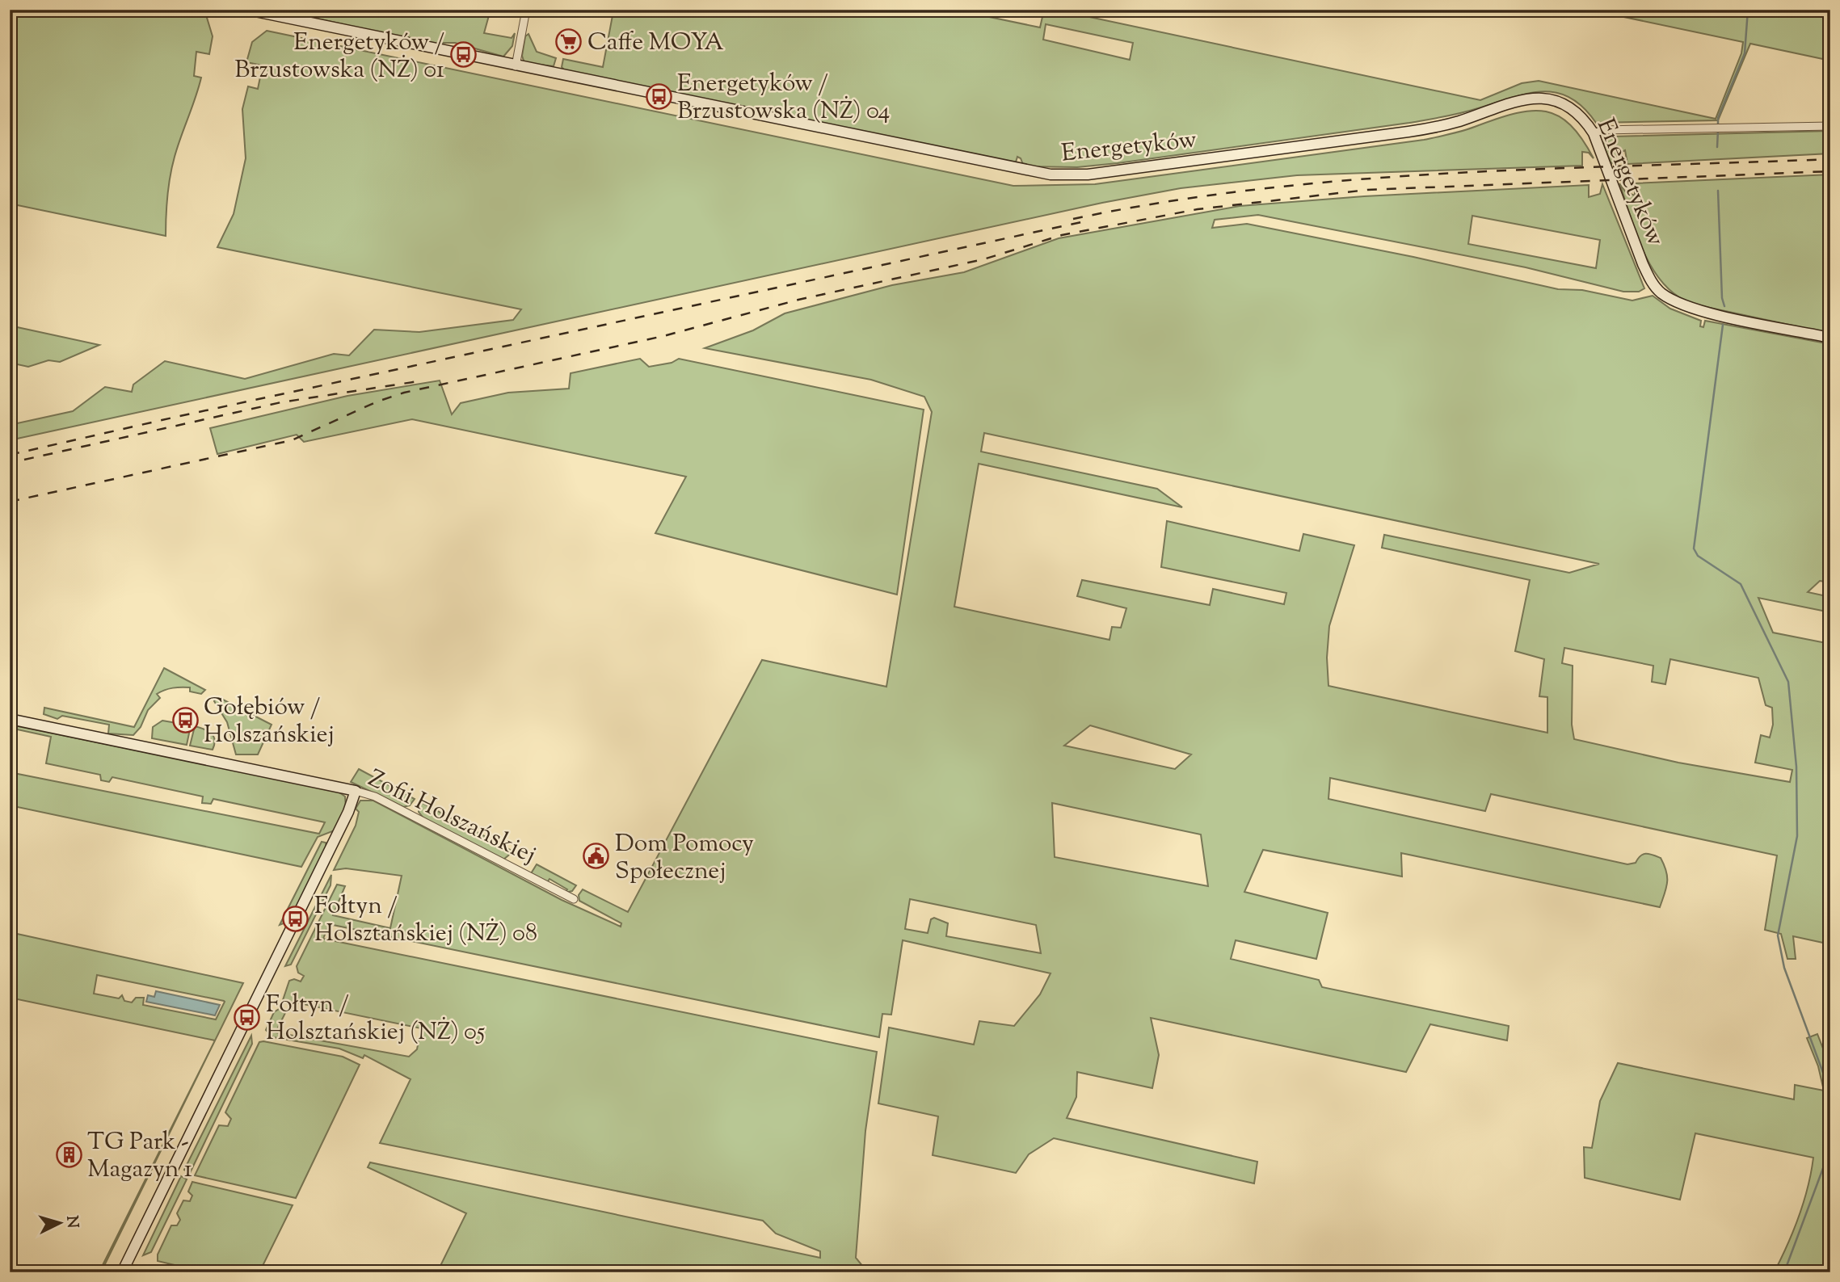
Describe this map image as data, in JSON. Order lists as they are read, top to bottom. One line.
{"streets":{"main road":["Energetyków","Zofii Holszańskiej"]},"places":{"supermarket":["Caffe MOYA"],"bus stop":["Energetyków / Brzustowska (NŻ) 01","Energetyków / Brzustowska (NŻ) 04","Gołębiów / Holszańskiej","Fołtyn / Holsztańskiej (NŻ) 08","Fołtyn / Holsztańskiej (NŻ) 05"],"public building":["Dom Pomocy Społecznej"],"building":["TG Park - Magazyn 1"]},"north":"right"}
